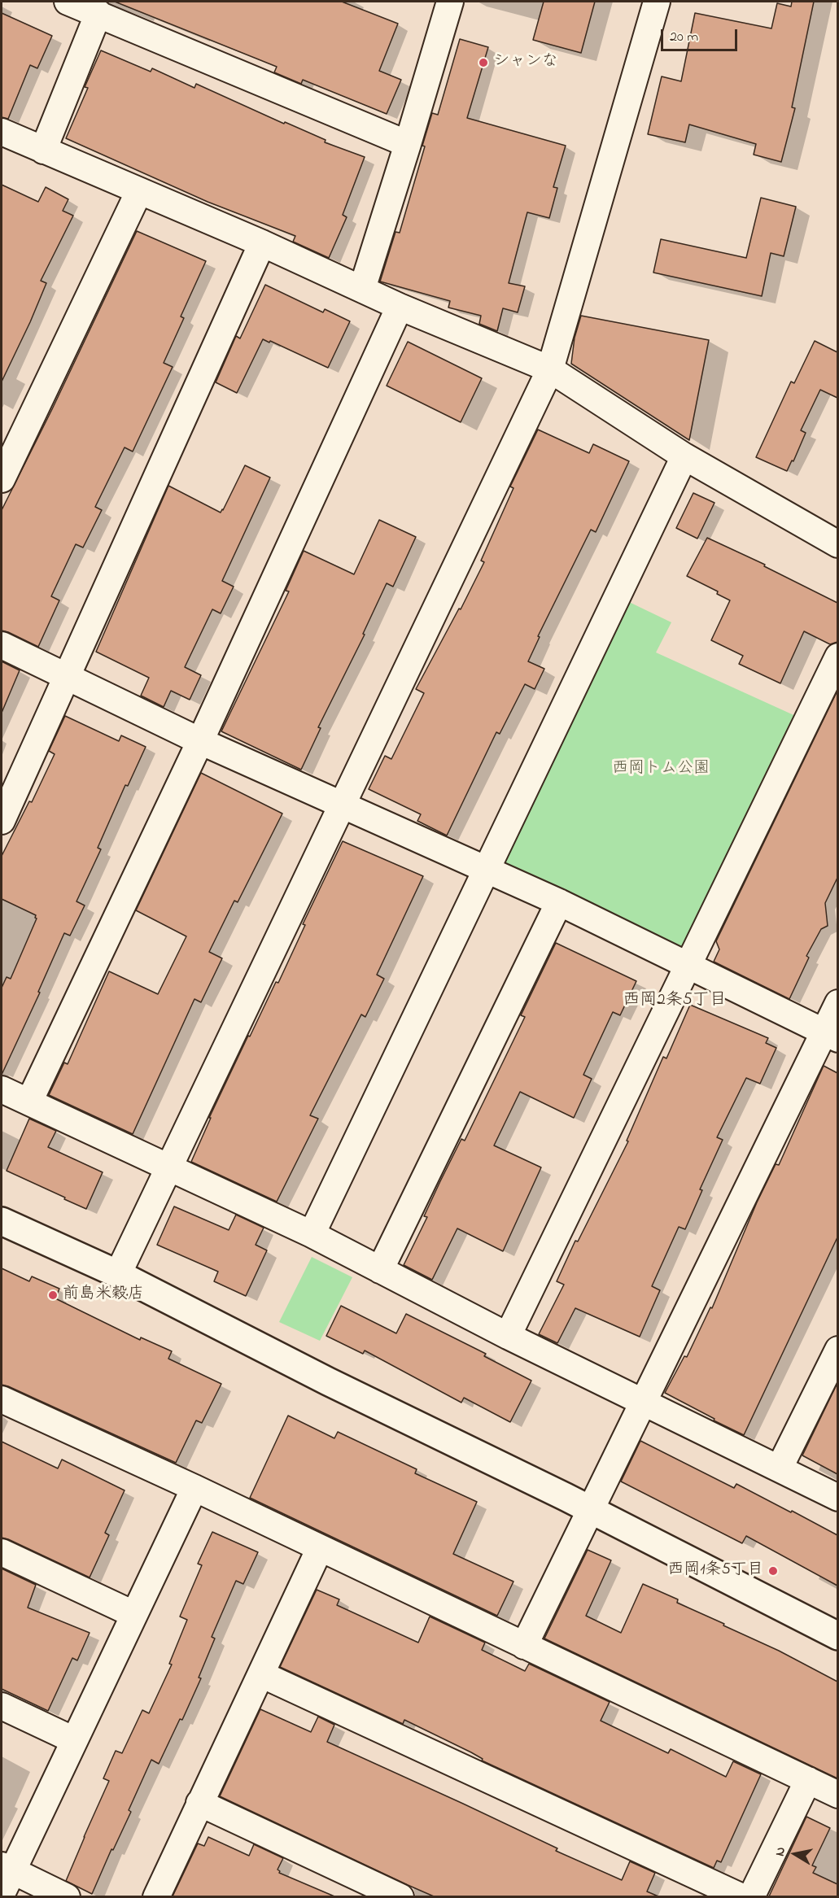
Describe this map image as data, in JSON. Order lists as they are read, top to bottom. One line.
{"districts":["西岡2条5丁目"],"parks":["西岡トム公園"],"places":["シャンな","前島米穀店","西岡1条5丁目"],"scale_bar":"20 m","north":"left"}
